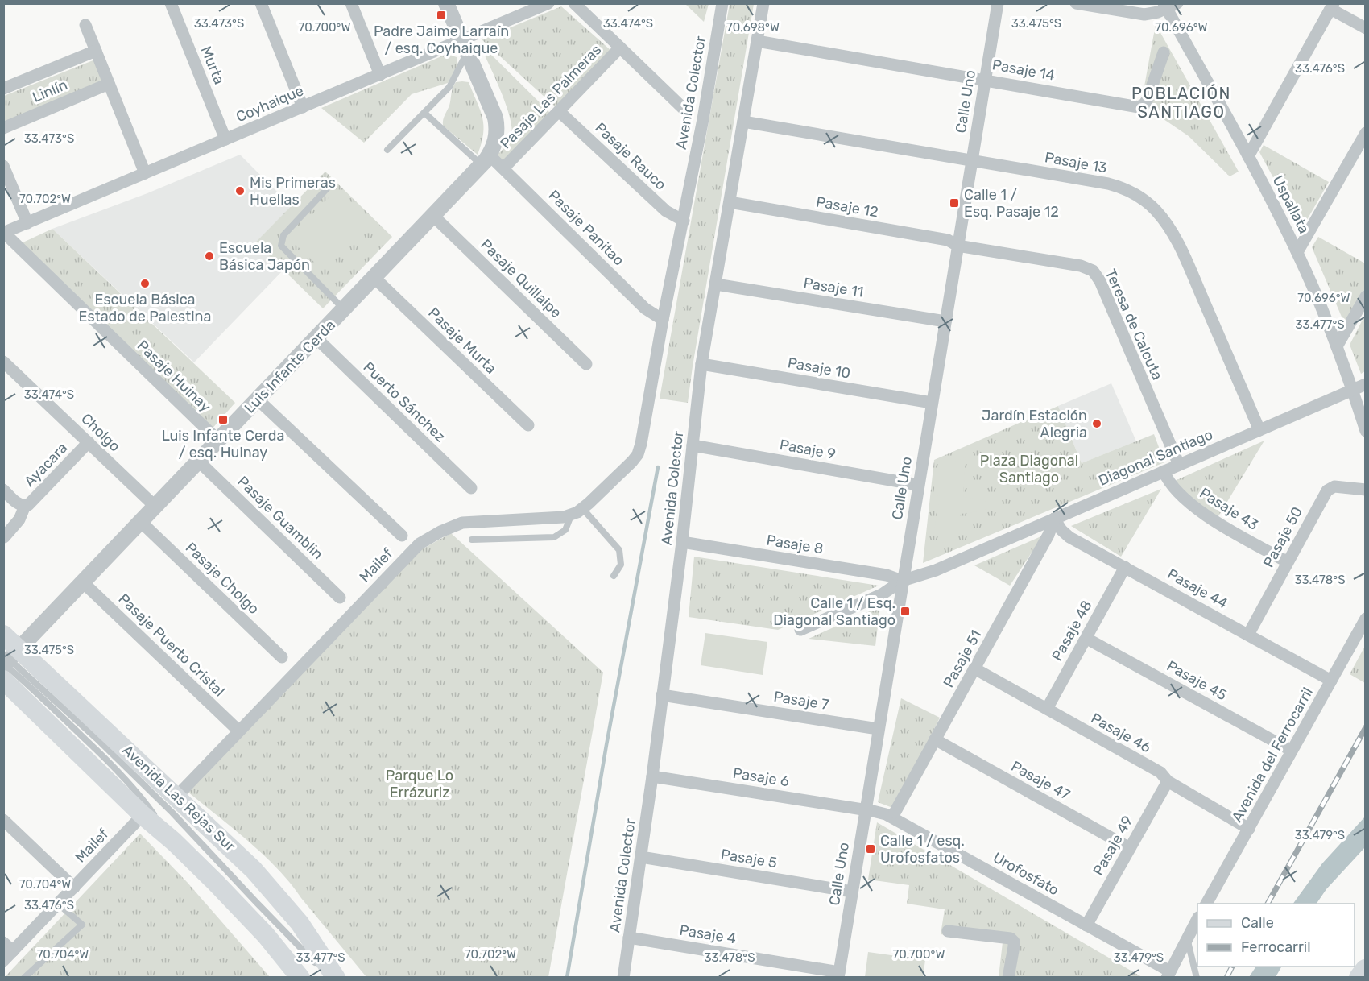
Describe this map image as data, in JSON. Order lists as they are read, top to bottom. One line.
{"streets":{"main road":["Avenida Las Rejas Sur"],"street":["Murta","Pasaje 14","Linlín","Avenida Colector","Pasaje Las Palmeras","Calle Uno","Coyhaique","Pasaje Rauco","Pasaje 13","Uspallata","Pasaje 12","Pasaje Panitao","Pasaje Quillaipe","Pasaje 11","Teresa de Calcuta","Pasaje Murta","Luis Infante Cerda","Pasaje 10","Pasaje Huinay","Puerto Sánchez","Cholgo","Pasaje 9","Diagonal Santiago","Ayacara","Pasaje 43","Pasaje Guamblin","Pasaje 50","Pasaje 8","Mailef","Pasaje Cholgo","Pasaje 44","Pasaje 48","Pasaje Puerto Cristal","Pasaje 51","Pasaje 45","Pasaje 7","Pasaje 46","Avenida del Ferrocarril","Pasaje 6","Pasaje 47","Pasaje 49","Pasaje 5","Urofosfato","Pasaje 4"]},"crossings":[["Murta","Coyhaique"],["Pasaje 14","Avenida Colector"],["Pasaje 14","Calle Uno"],["Avenida Colector","Pasaje Rauco"],["Avenida Colector","Pasaje 13"],["Avenida Colector","Pasaje 12"],["Avenida Colector","Pasaje Panitao"],["Avenida Colector","Pasaje 11"],["Avenida Colector","Pasaje 10"],["Avenida Colector","Pasaje 9"],["Avenida Colector","Pasaje 8"],["Avenida Colector","Mailef"],["Avenida Colector","Pasaje 7"],["Avenida Colector","Pasaje 6"],["Avenida Colector","Pasaje 5"],["Avenida Colector","Pasaje 4"],["Pasaje Las Palmeras","Pasaje Rauco"],["Pasaje Las Palmeras","Pasaje Panitao"],["Calle Uno","Pasaje 13"],["Calle Uno","Pasaje 12"],["Calle Uno","Pasaje 11"],["Calle Uno","Teresa de Calcuta"],["Calle Uno","Pasaje 10"],["Calle Uno","Pasaje 9"],["Calle Uno","Diagonal Santiago"],["Calle Uno","Pasaje 8"],["Calle Uno","Pasaje 7"],["Calle Uno","Pasaje 6"],["Calle Uno","Pasaje 5"],["Calle Uno","Urofosfato"],["Calle Uno","Pasaje 4"],["Coyhaique","Luis Infante Cerda"],["Coyhaique","Pasaje Huinay"],["Pasaje 13","Diagonal Santiago"],["Uspallata","Diagonal Santiago"],["Pasaje 12","Teresa de Calcuta"],["Pasaje Panitao","Luis Infante Cerda"],["Pasaje Quillaipe","Luis Infante Cerda"],["Teresa de Calcuta","Diagonal Santiago"],["Pasaje Murta","Luis Infante Cerda"],["Luis Infante Cerda","Pasaje Huinay"],["Luis Infante Cerda","Puerto Sánchez"],["Luis Infante Cerda","Cholgo"],["Luis Infante Cerda","Pasaje Guamblin"],["Luis Infante Cerda","Pasaje Cholgo"],["Luis Infante Cerda","Pasaje Puerto Cristal"],["Luis Infante Cerda","Avenida Las Rejas Sur"],["Cholgo","Ayacara"],["Diagonal Santiago","Pasaje 43"],["Diagonal Santiago","Pasaje 8"],["Diagonal Santiago","Pasaje 44"],["Diagonal Santiago","Pasaje 51"],["Pasaje 43","Pasaje 50"],["Pasaje 50","Pasaje 44"],["Mailef","Pasaje Puerto Cristal"],["Mailef","Avenida Las Rejas Sur"],["Pasaje 44","Pasaje 48"],["Pasaje 44","Pasaje 51"],["Pasaje 44","Avenida del Ferrocarril"],["Pasaje 48","Pasaje 45"],["Pasaje 48","Pasaje 46"],["Pasaje 51","Pasaje 46"],["Pasaje 51","Pasaje 47"],["Pasaje 45","Avenida del Ferrocarril"],["Pasaje 46","Avenida del Ferrocarril"],["Pasaje 46","Pasaje 49"],["Pasaje 6","Urofosfato"],["Pasaje 47","Pasaje 49"],["Pasaje 49","Urofosfato"]],"districts":["POBLACIÓN SANTIAGO"],"parks":["Plaza Diagonal Santiago","Parque Lo Errázuriz"],"places":{"transit":["Padre Jaime Larraín / esq. Coyhaique","Calle 1 / Esq. Pasaje 12","Luis Infante Cerda / esq. Huinay","Calle 1 / Esq. Diagonal Santiago","Calle 1 / esq. Urofosfatos"],"other":["Mis Primeras Huellas","Escuela Básica Japón","Escuela Básica Estado de Palestina","Jardín Estación Alegria"]},"legend":["Calle","Ferrocarril"],"coordinates":["33.474°S","33.473°S","33.475°S","70.700°W","70.698°W","70.696°W","33.476°S","70.702°W","33.477°S","33.478°S","33.479°S","70.704°W"]}
